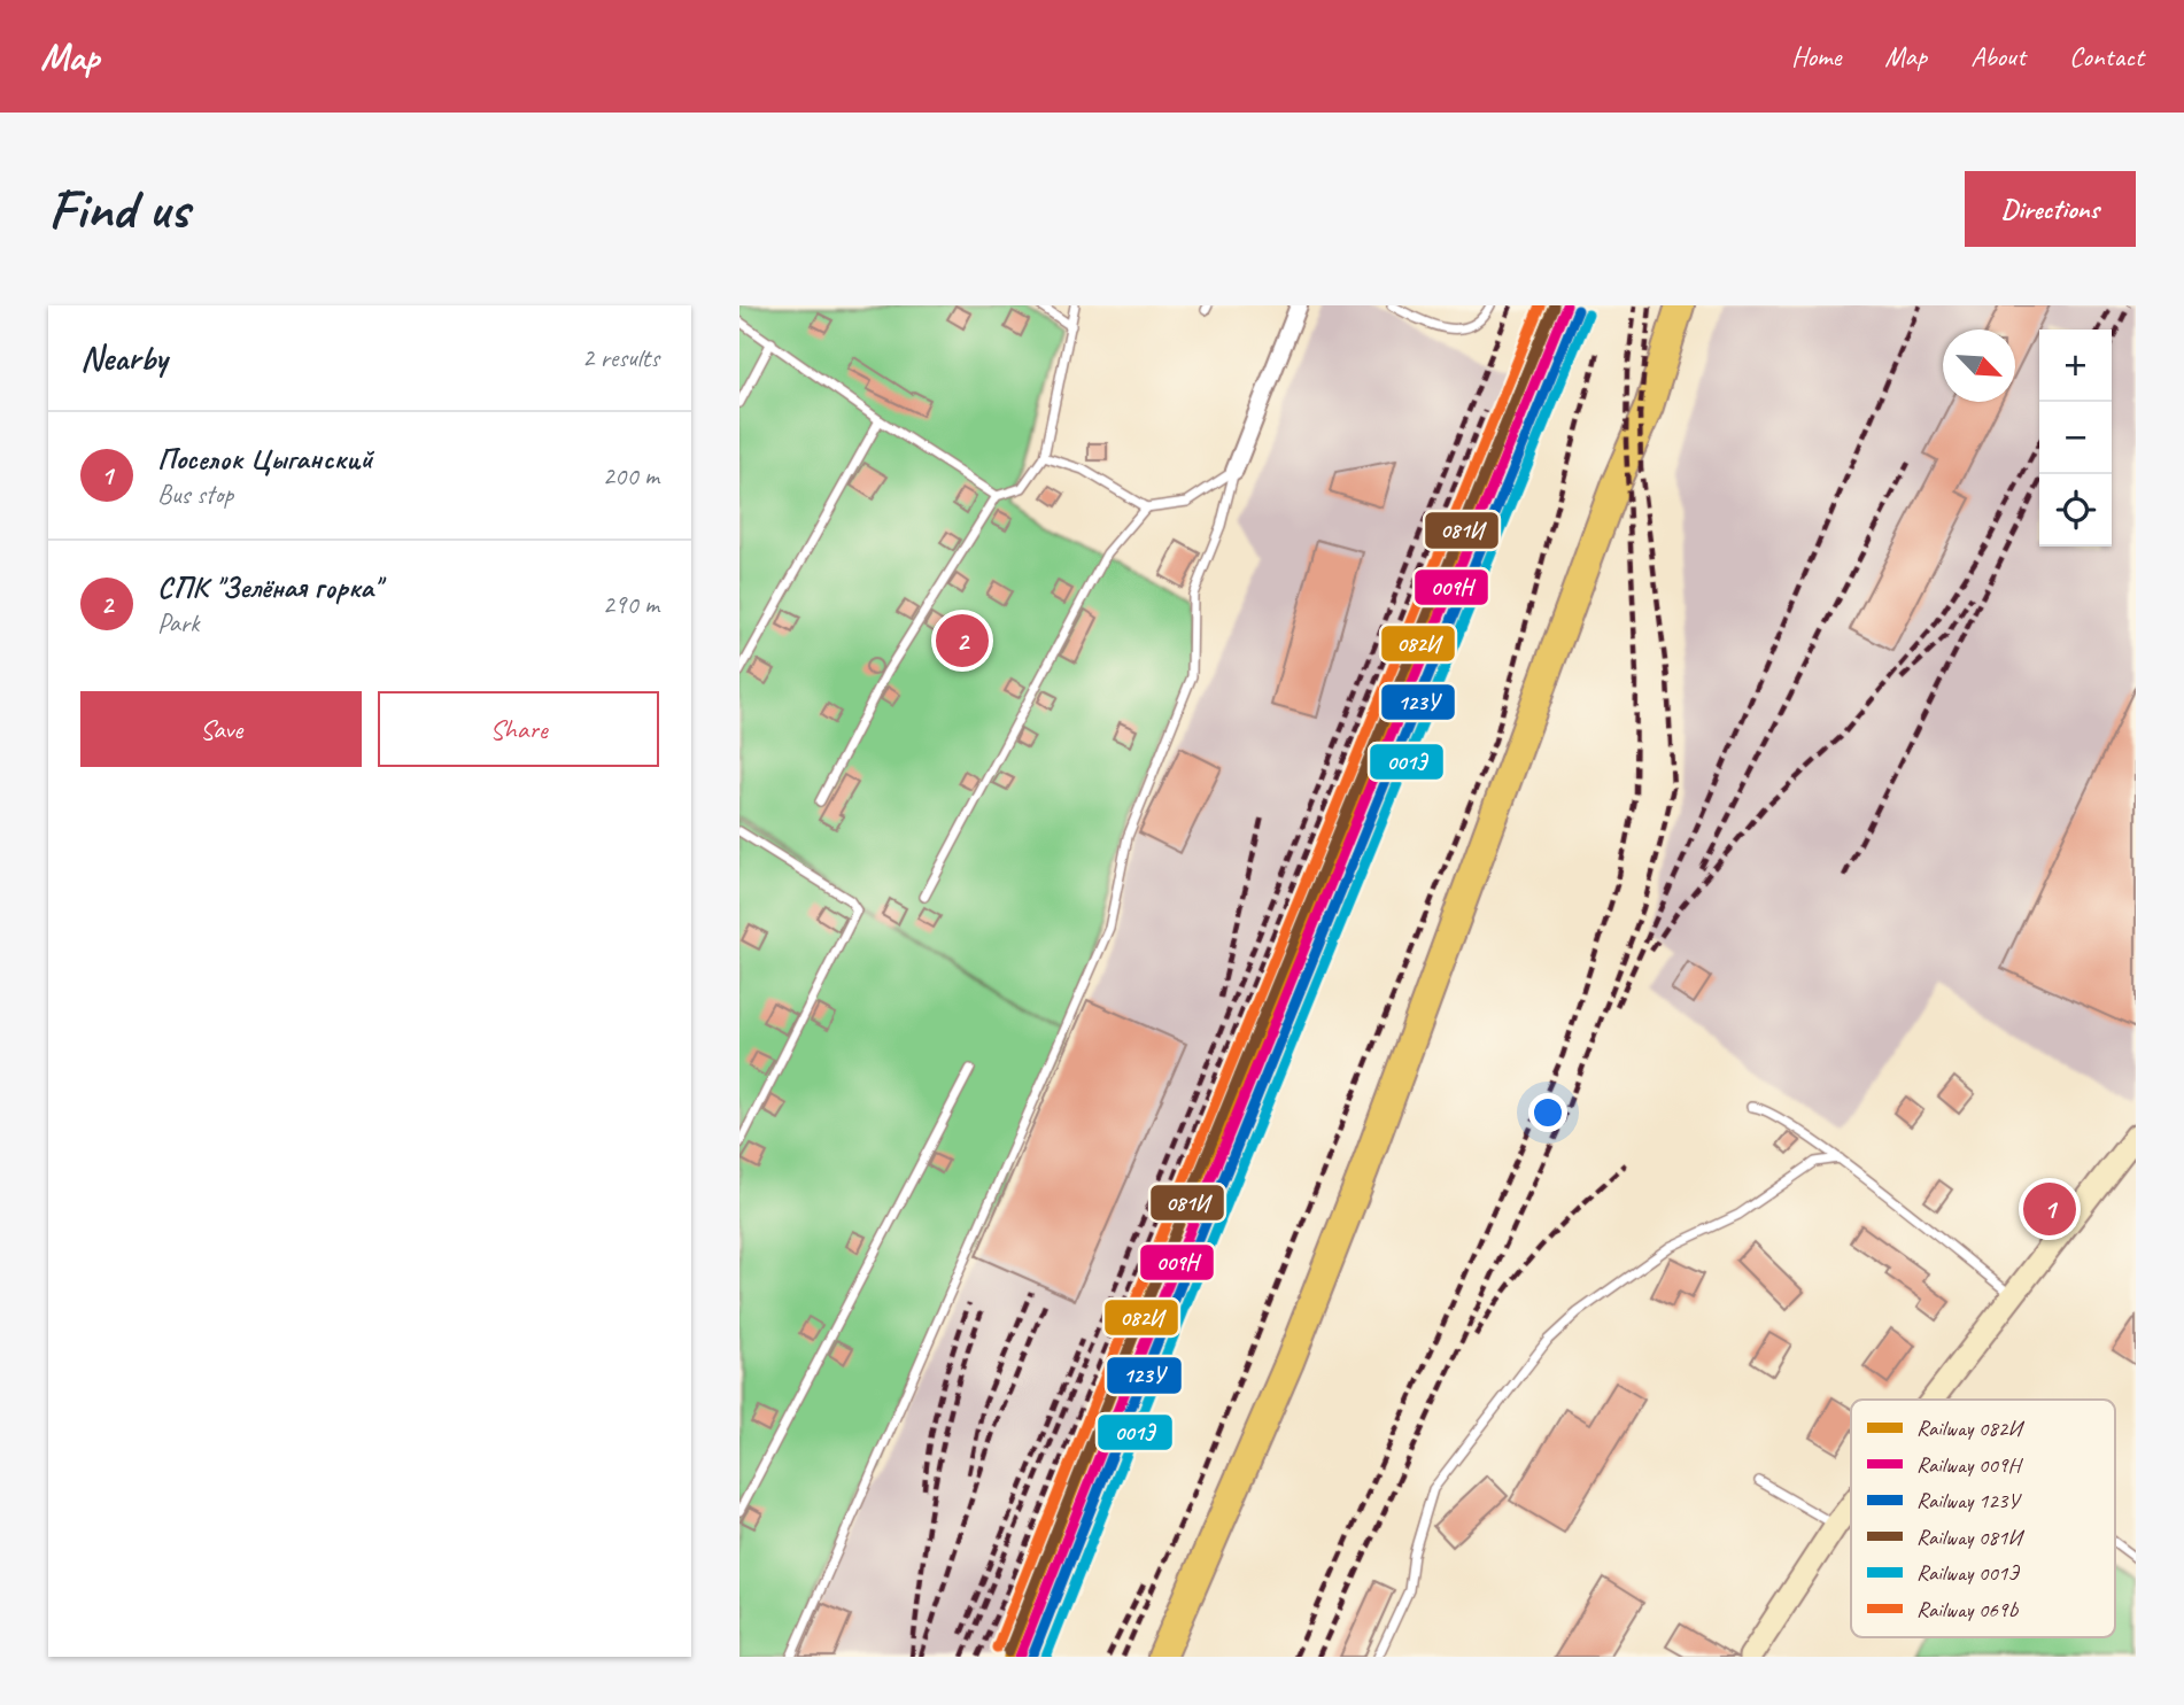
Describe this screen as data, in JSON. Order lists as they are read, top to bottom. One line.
{"lines":["rail line 082И","rail line 009Н","rail line 081И","rail line 069Ь","rail line 123У","rail line 001Э"],"legend":["Railway 082И","Railway 009Н","Railway 123У","Railway 081И","Railway 001Э","Railway 069Ь"],"north":"bottom right","page":{"header":"Map","nav":["Home","Map","About","Contact"],"buttons":["Directions",["Save","Share"]],"title":"Find us","heading":["Nearby","2 results"],"map_buttons":["+","−"],"list":[{"mark":"1","name":"Поселок Цыганский","note":"Bus stop","value":"200 m"},{"mark":"2","name":"СПК \"Зелёная горка\"","note":"Park","value":"290 m"}],"pins":["2","1"]}}
